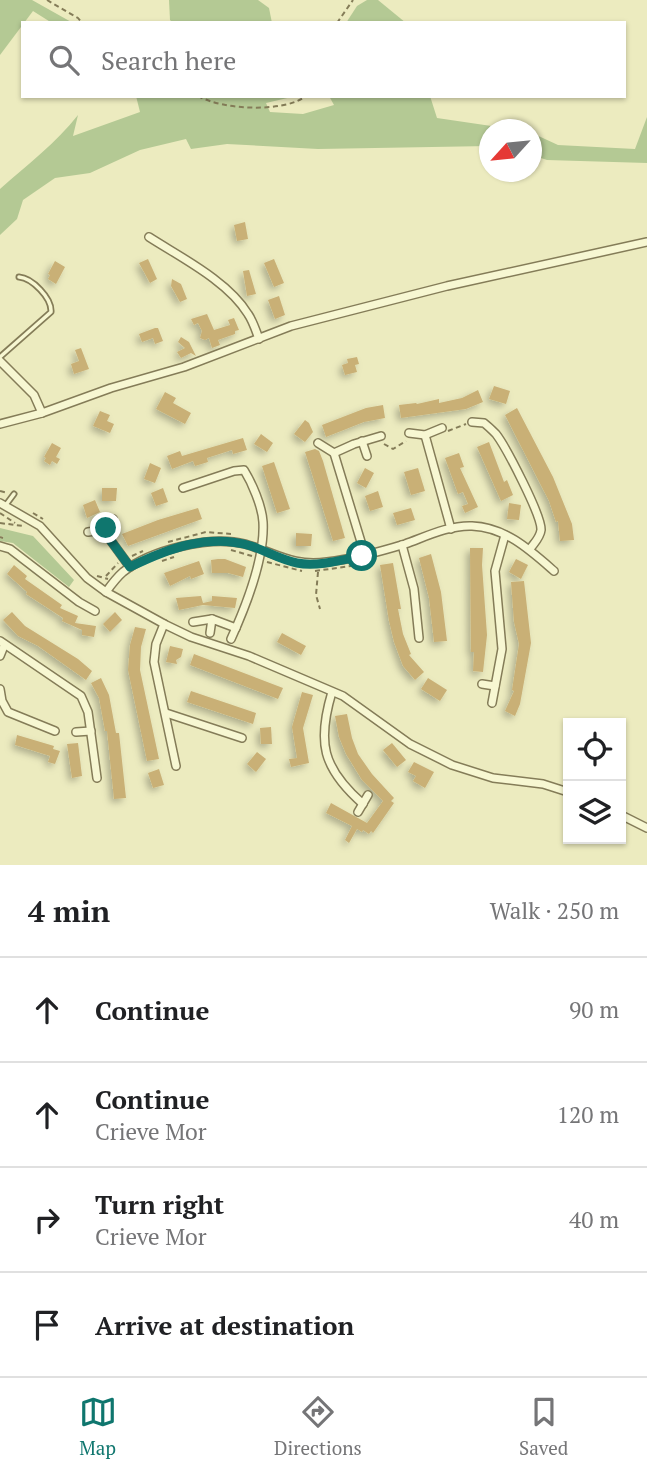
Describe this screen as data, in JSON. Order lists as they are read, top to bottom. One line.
{"north":"bottom left","page":{"search":"Search here","heading":["4 min","Walk · 250 m"],"list":[["Continue","90 m"],["Continue","Crieve Mor","120 m"],["Turn right","Crieve Mor","40 m"],"Arrive at destination"],"nav":["Map","Directions","Saved"]}}
